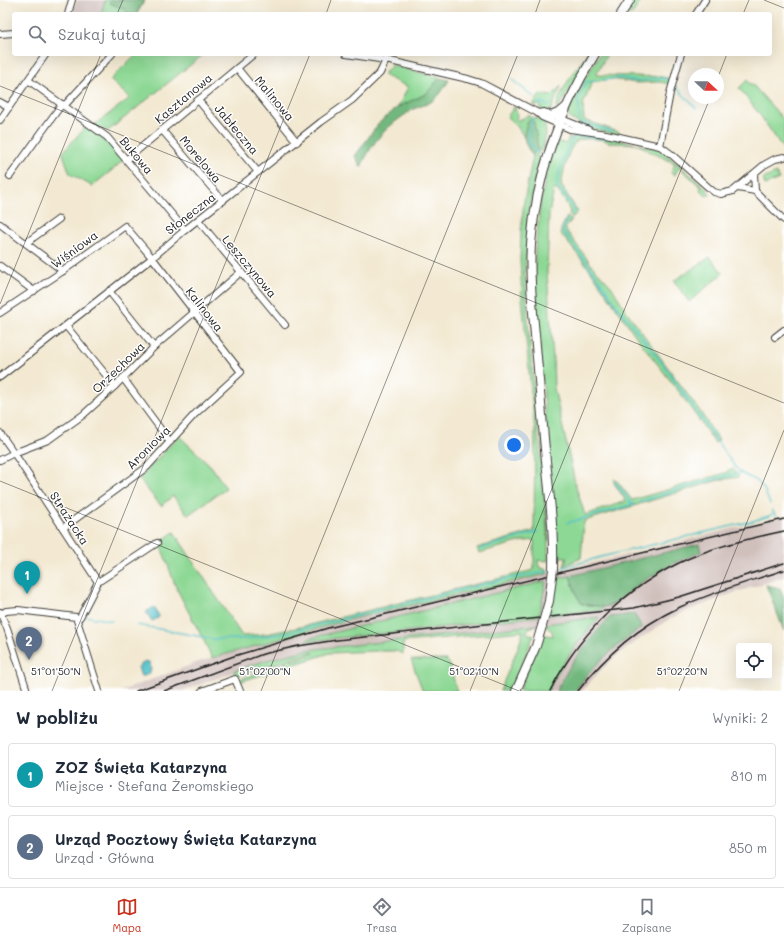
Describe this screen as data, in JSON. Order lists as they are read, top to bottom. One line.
{"streets":{"street":["Kasztanowa","Malinowa","Jabłeczna","Bukowa","Morelowa","Słoneczna","Wiśniowa","Leszczynowa","Kalinowa","Orzechowa","Aroniowa","Strażacka"]},"crossings":[["Kasztanowa","Malinowa"],["Kasztanowa","Jabłeczna"],["Kasztanowa","Bukowa"],["Kasztanowa","Morelowa"],["Malinowa","Słoneczna"],["Jabłeczna","Słoneczna"],["Bukowa","Słoneczna"],["Morelowa","Słoneczna"],["Słoneczna","Wiśniowa"],["Słoneczna","Leszczynowa"],["Słoneczna","Kalinowa"],["Wiśniowa","Kalinowa"],["Leszczynowa","Orzechowa"],["Kalinowa","Orzechowa"],["Kalinowa","Aroniowa"],["Orzechowa","Strażacka"],["Aroniowa","Strażacka"]],"north":"right","page":{"search":"Szukaj tutaj","pins":["1","2"],"heading":["W pobliżu","Wyniki: 2"],"list":[{"mark":"1","name":"ZOZ Święta Katarzyna","note":"Miejsce · Stefana Żeromskiego","value":"810 m"},{"mark":"2","name":"Urząd Pocztowy Święta Katarzyna","note":"Urząd · Główna","value":"850 m"}],"nav":["Mapa","Trasa","Zapisane"]},"coordinates":["51°01'50\"N","51°02'00\"N","51°02'10\"N","51°02'20\"N"]}
